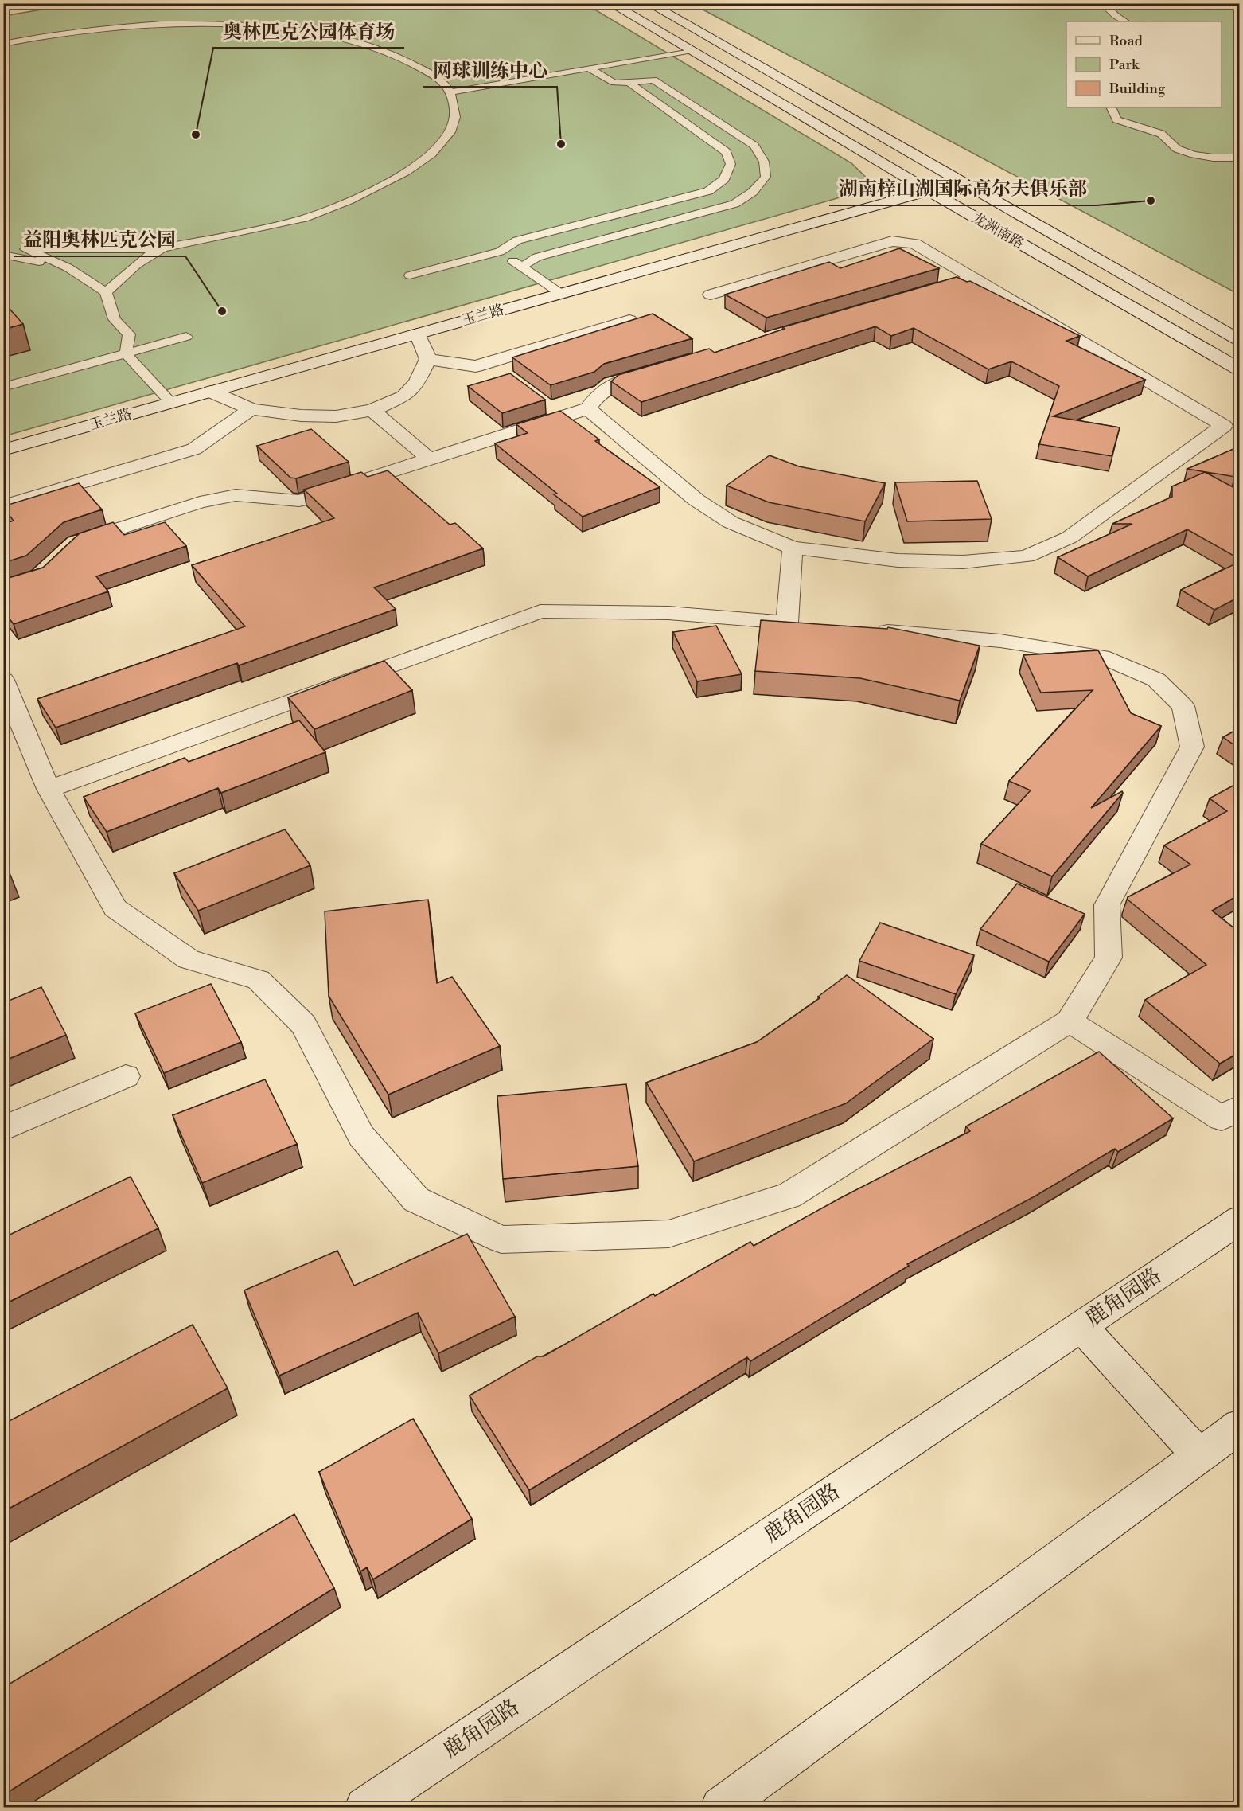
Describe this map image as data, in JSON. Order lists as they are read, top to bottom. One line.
{"streets":{"street":["龙洲南路","玉兰路","鹿角园路"]},"crossings":[["龙洲南路","玉兰路"]],"places":["奥林匹克公园体育场","网球训练中心","湖南梓山湖国际高尔夫俱乐部","益阳奥林匹克公园"],"legend":["Road","Park","Building"]}
